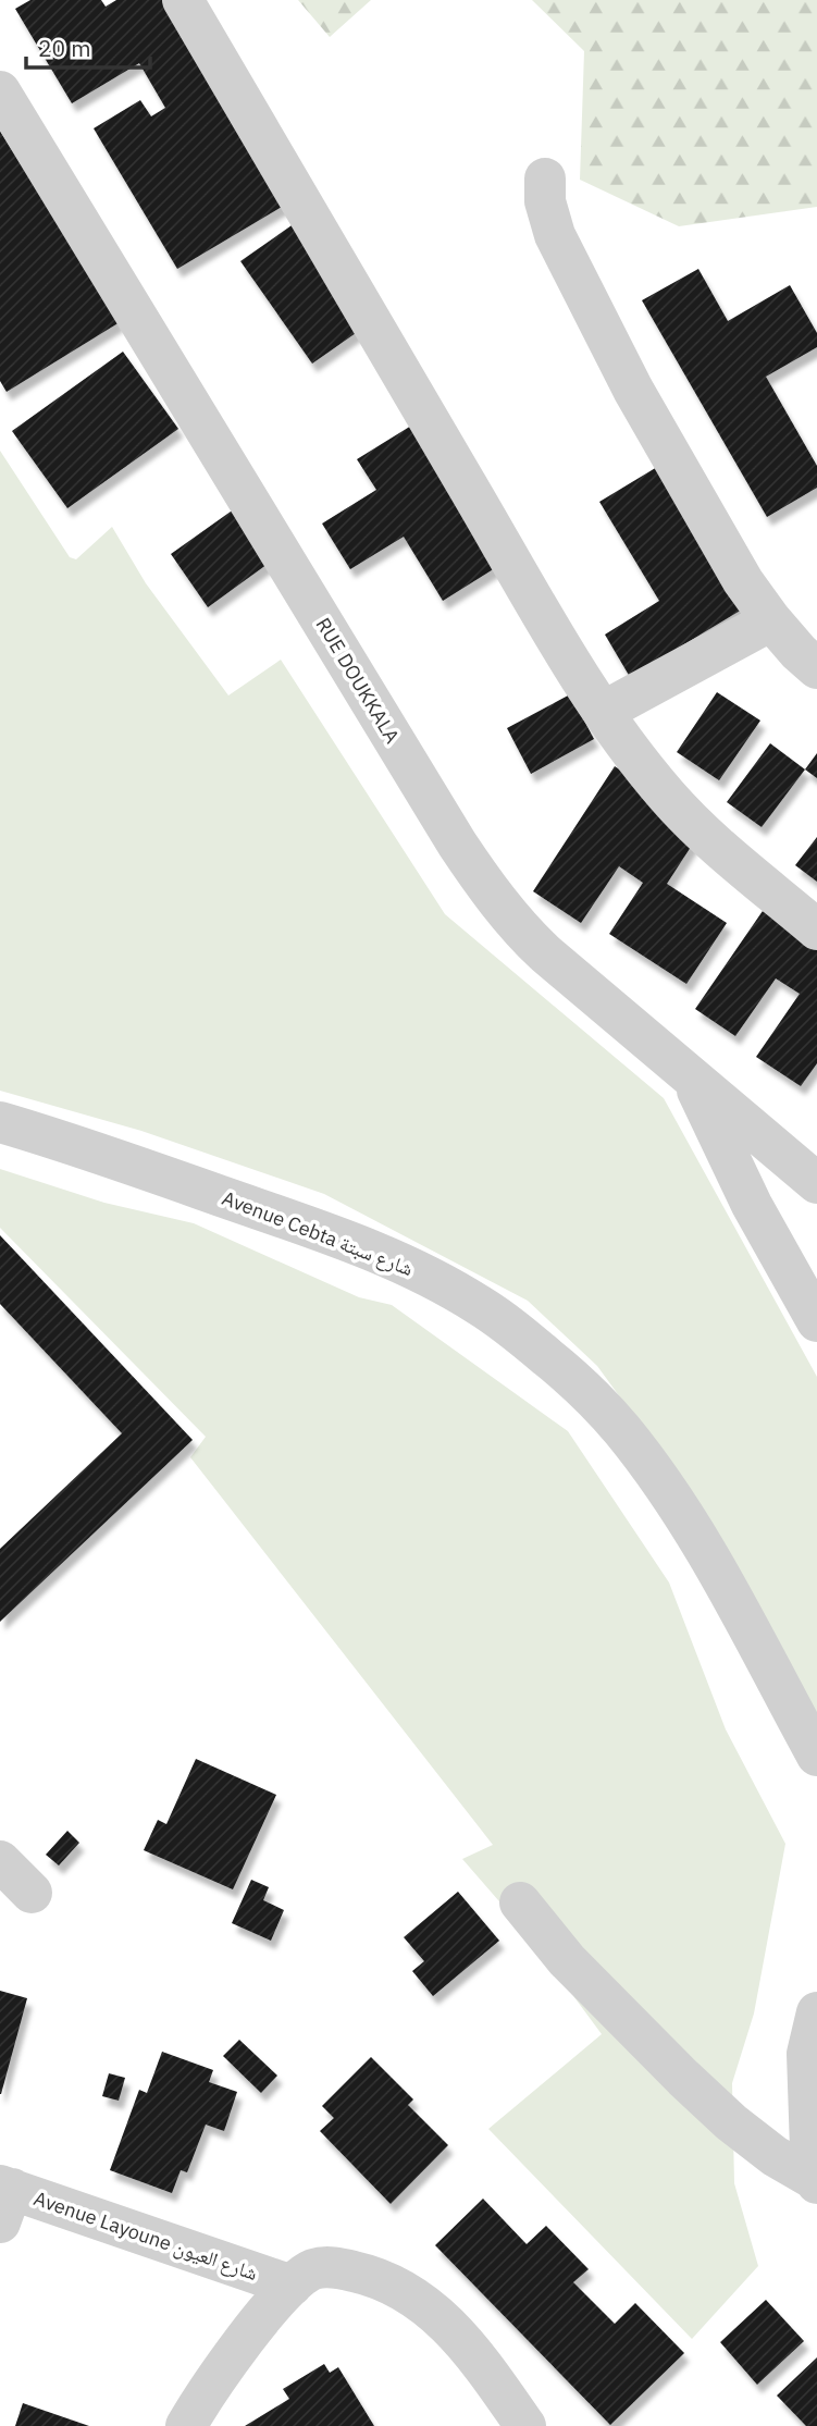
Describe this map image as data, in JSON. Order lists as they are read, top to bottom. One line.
{"streets":{"street":["RUE DOUKKALA","Avenue Cebta شارع سبتة","Avenue Layoune شارع العيون"]},"scale_bar":"20 m"}
